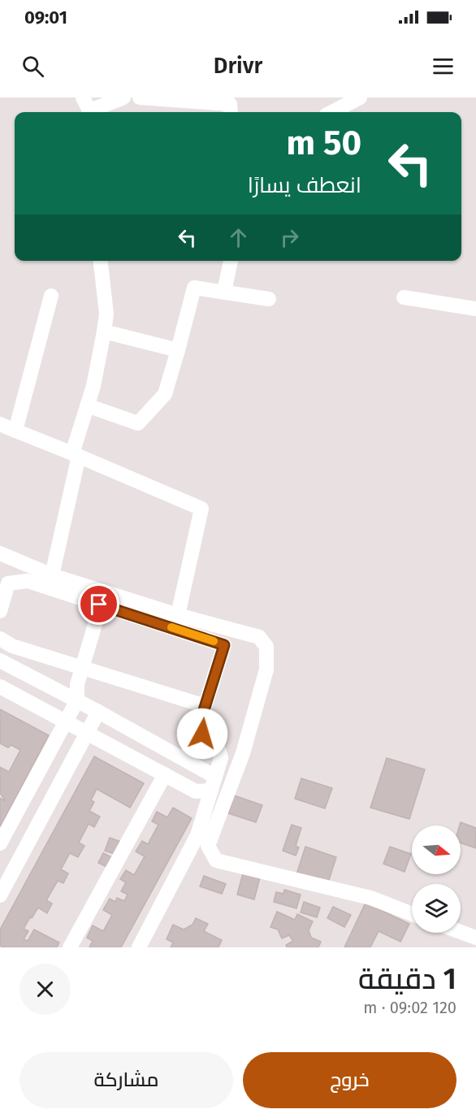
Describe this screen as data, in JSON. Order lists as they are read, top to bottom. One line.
{"north":"right","page":{"status":"09:01","header":"Drivr","turn":["50 m","انعطف يسارًا"],"heading":["1 دقيقة","120 m · 09:02"],"buttons":["خروج","مشاركة"]}}
